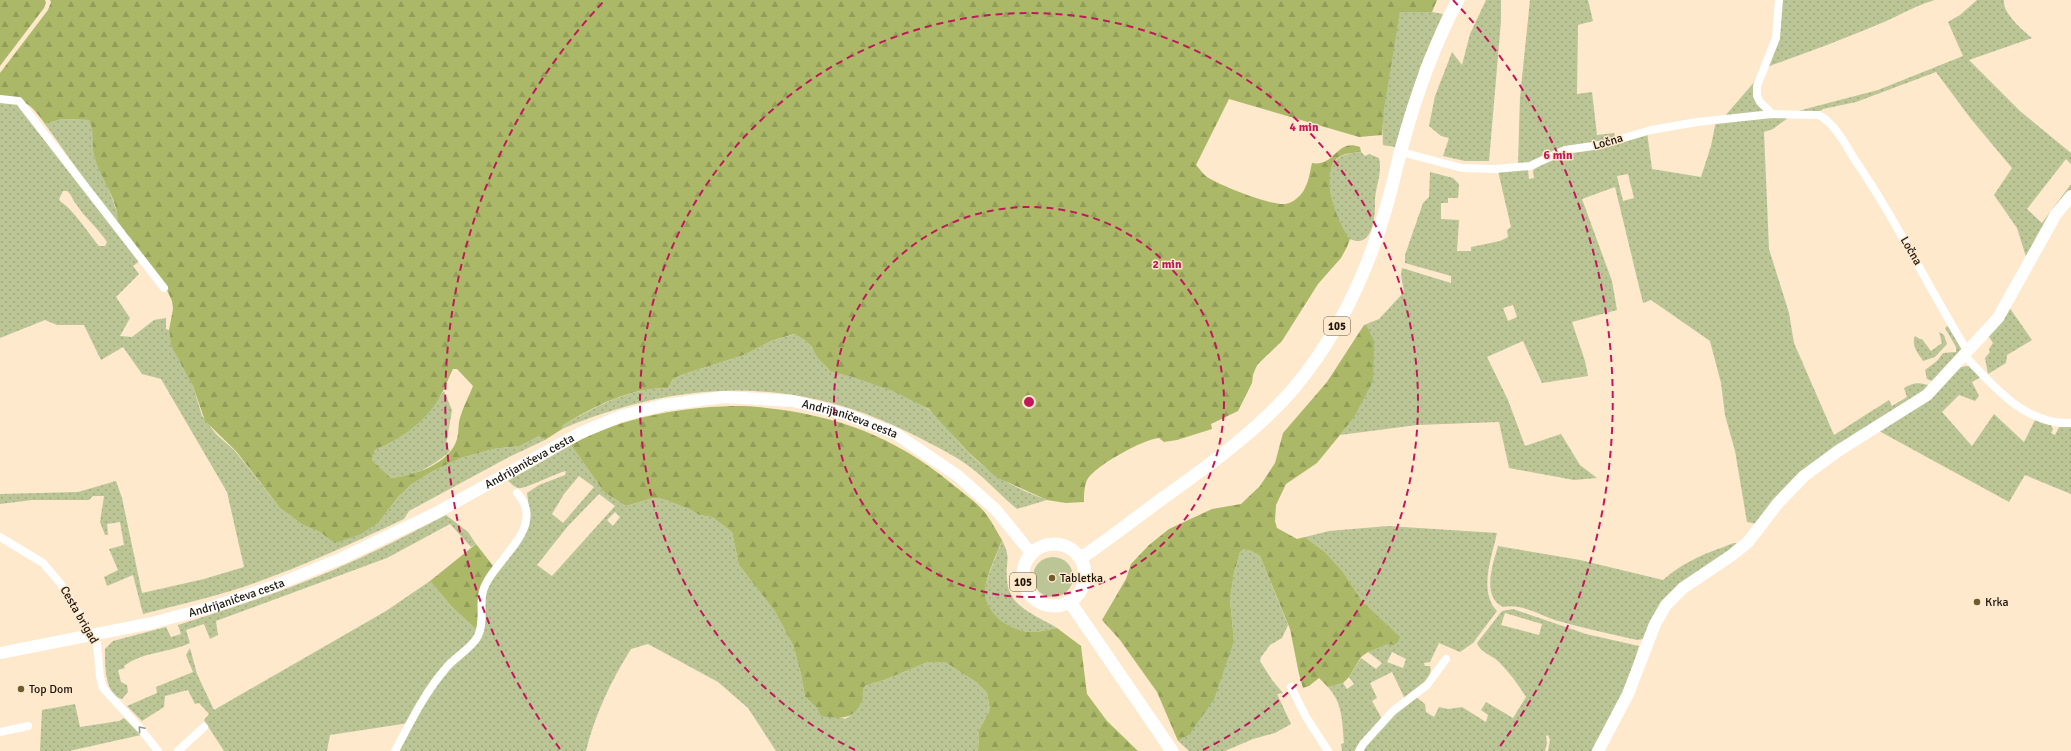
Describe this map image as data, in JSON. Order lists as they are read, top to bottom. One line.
{"streets":{"main road":["105","Andrijaničeva cesta"],"street":["Ločna","Cesta brigad"]},"crossings":[["Ločna","105"],["105","Andrijaničeva cesta"],["Andrijaničeva cesta","Cesta brigad"]],"one_way":["Cesta brigad"],"places":["Tabletka","Krka","Top Dom"],"rings":["4 min","6 min","2 min"]}
